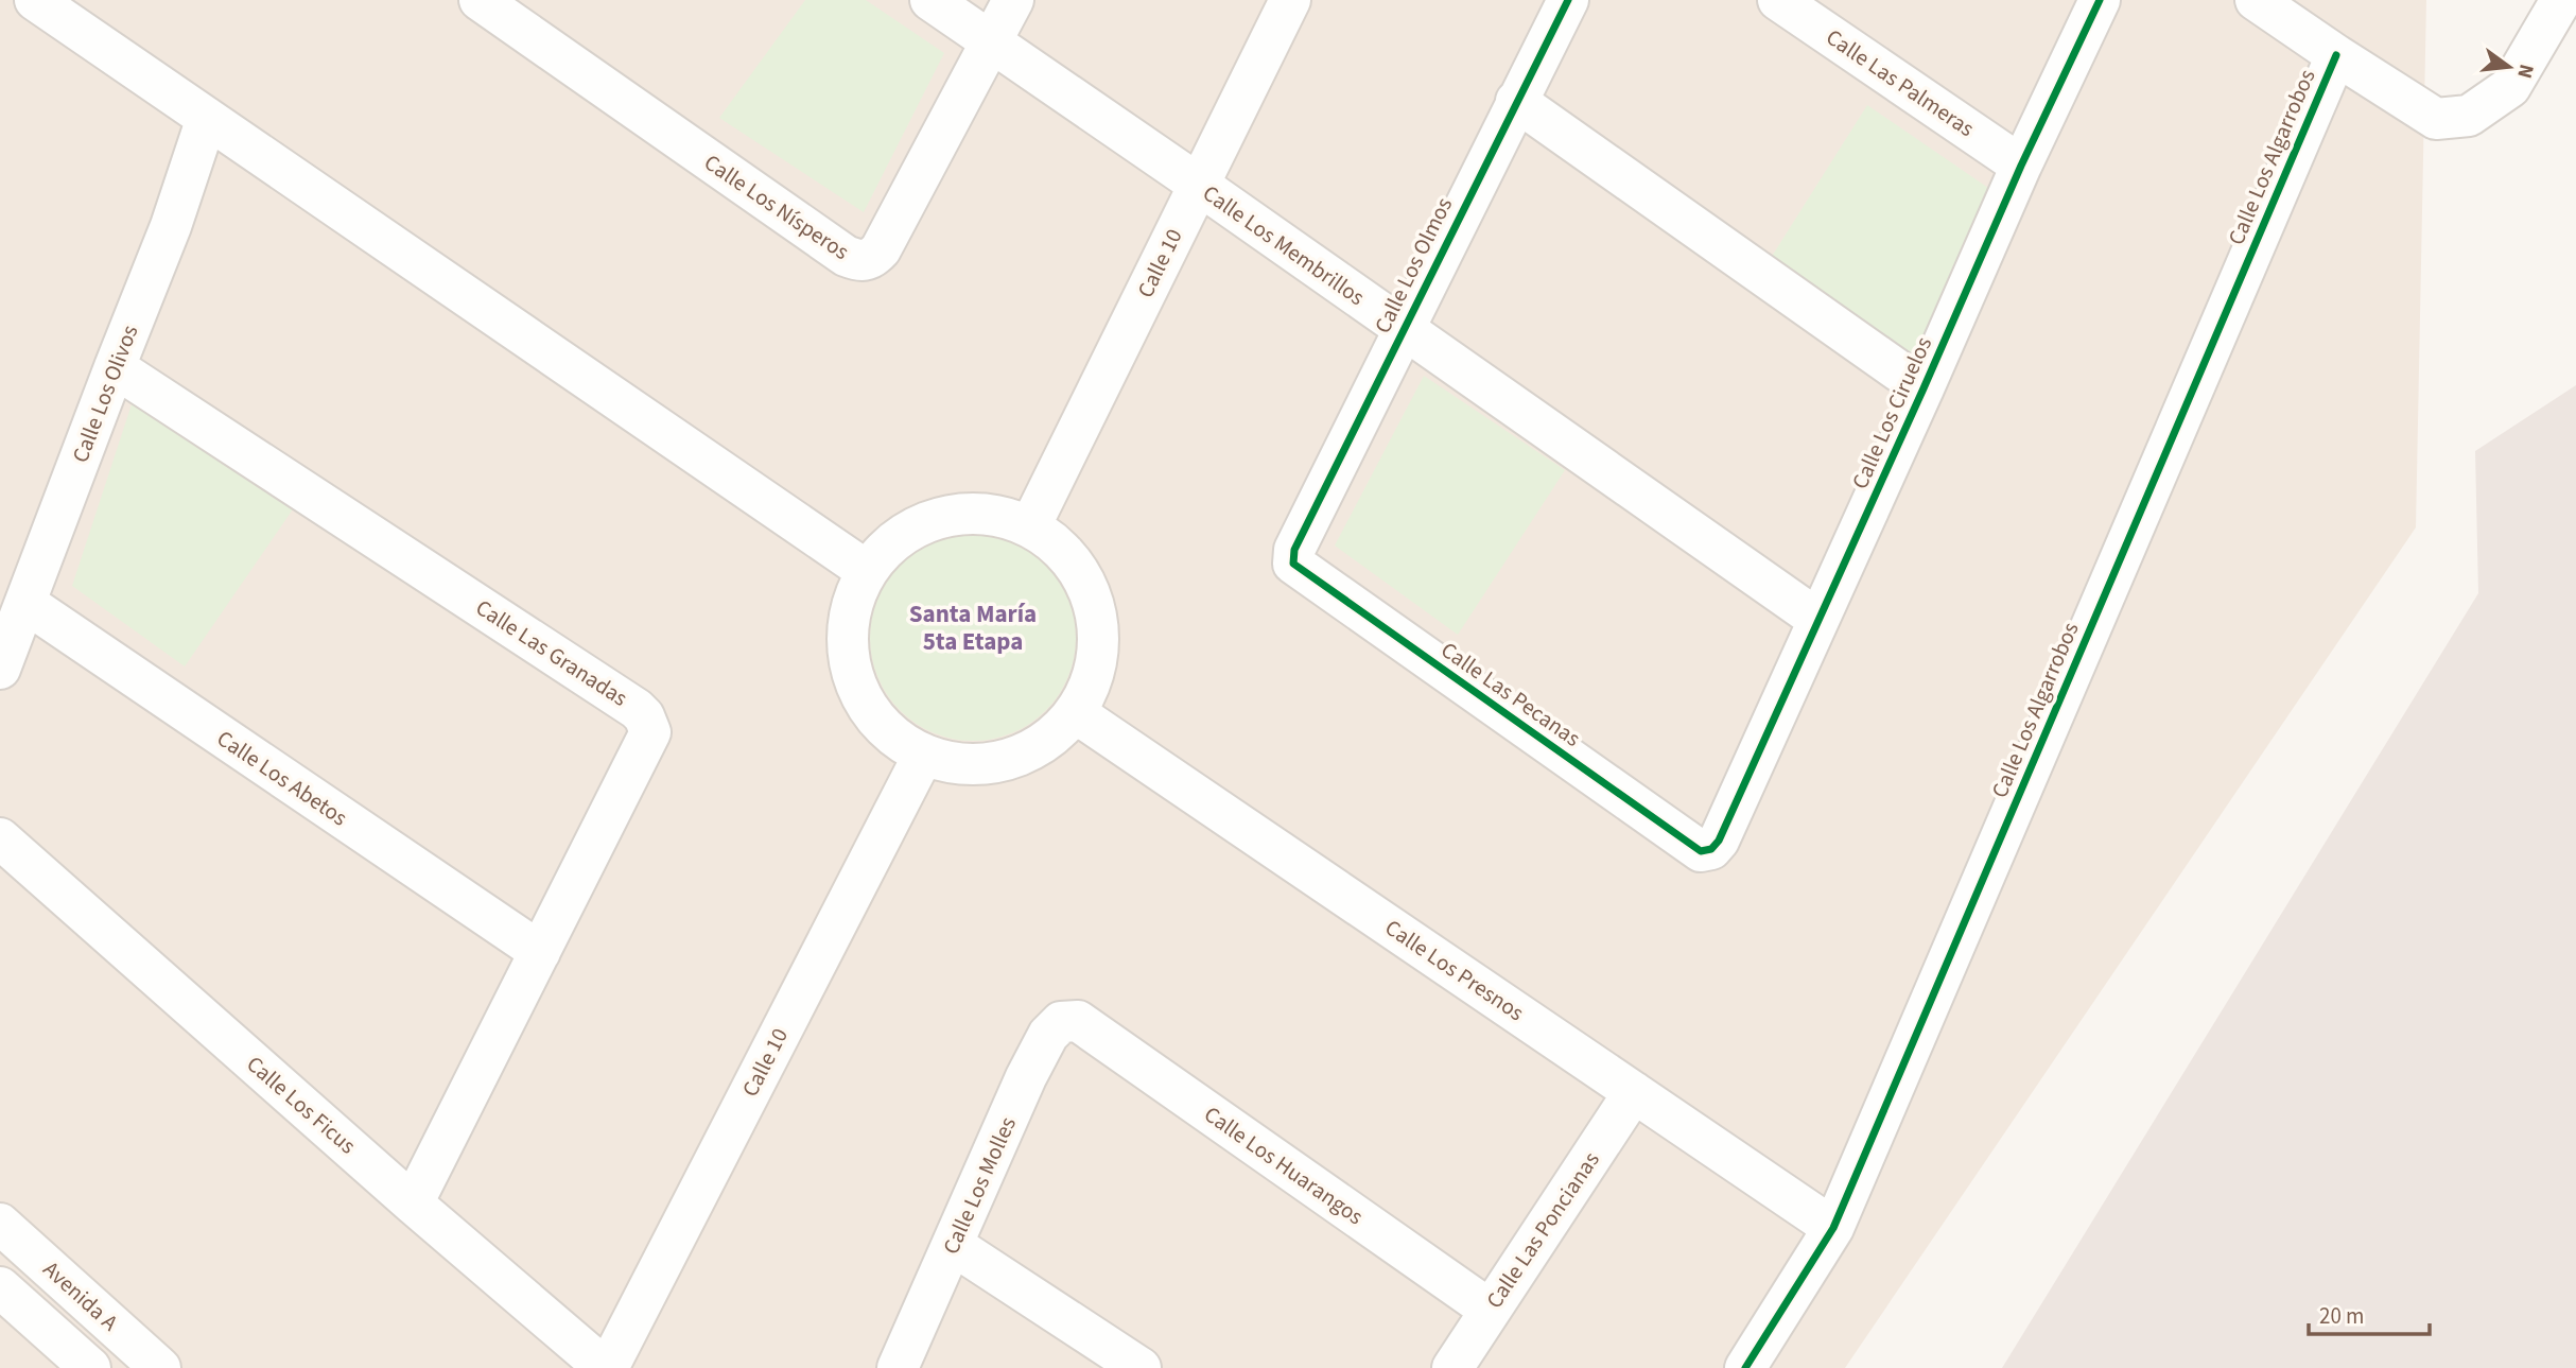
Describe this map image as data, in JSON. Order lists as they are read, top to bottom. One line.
{"streets":{"street":["Calle Las Palmeras","Calle Los Algarrobos","Calle Los Nísperos","Calle Los Membrillos","Calle 10","Calle Los Olmos","Calle Los Olivos","Calle Los Ciruelos","Calle Las Granadas","Calle Las Pecanas","Calle Los Abetos","Calle Los Presnos","Calle Los Ficus","Calle Los Huarangos","Calle Los Molles","Calle Las Poncianas","Avenida A"]},"crossings":[["Calle Las Palmeras","Calle Los Ciruelos"],["Calle Los Algarrobos","Calle Los Presnos"],["Calle Los Nísperos","Calle Los Membrillos"],["Calle Los Membrillos","Calle 10"],["Calle Los Membrillos","Calle Los Olmos"],["Calle Los Membrillos","Calle Los Ciruelos"],["Calle 10","Calle Los Presnos"],["Calle 10","Calle Los Ficus"],["Calle Los Olmos","Calle Las Pecanas"],["Calle Los Olivos","Calle Las Granadas"],["Calle Los Olivos","Calle Los Abetos"],["Calle Los Ciruelos","Calle Las Pecanas"],["Calle Las Granadas","Calle Los Abetos"],["Calle Las Granadas","Calle Los Ficus"],["Calle Los Presnos","Calle Las Poncianas"],["Calle Los Huarangos","Calle Los Molles"],["Calle Los Huarangos","Calle Las Poncianas"]],"districts":["Santa María 5ta Etapa"],"scale_bar":"20 m","north":"right"}
